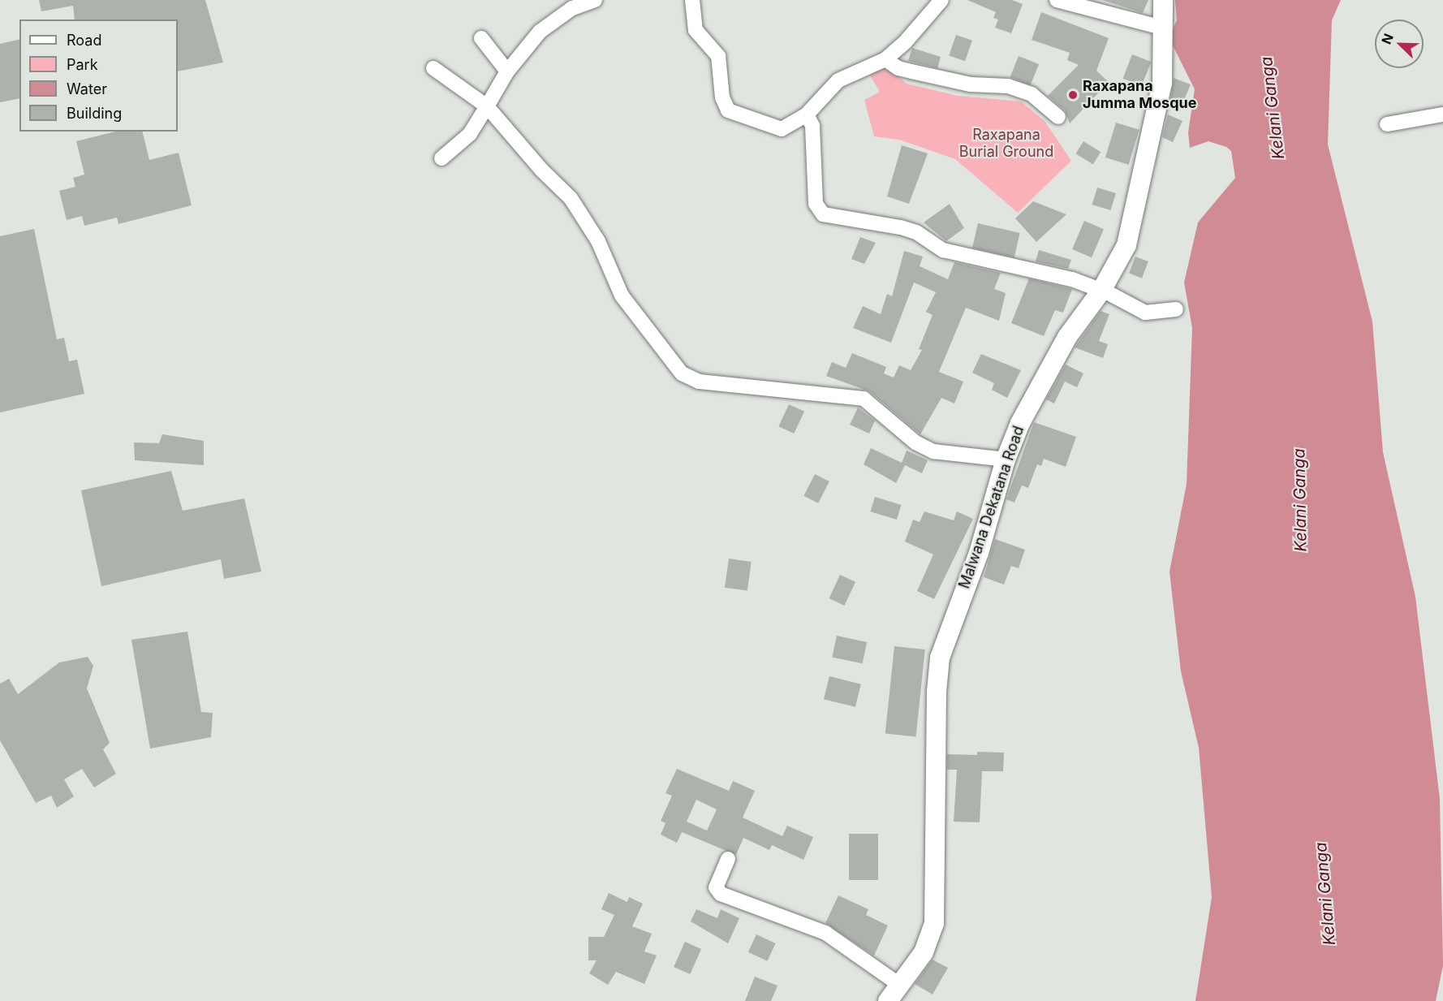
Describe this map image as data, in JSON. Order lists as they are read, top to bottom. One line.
{"streets":{"main road":["Malwana Dekatana Road"]},"water":["Kelani Ganga"],"parks":["Raxapana Burial Ground"],"places":["Raxapana Jumma Mosque"],"legend":["Road","Park","Water","Building"],"north":"top left"}
